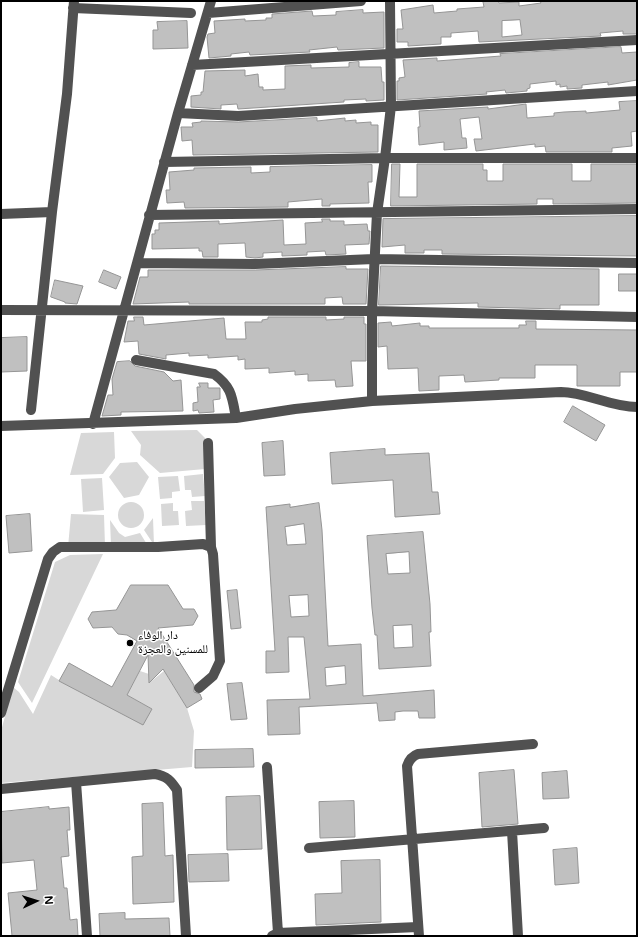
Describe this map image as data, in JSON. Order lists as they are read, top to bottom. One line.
{"places":["دار الوفاء للمسنين والعجزة"],"north":"right"}
